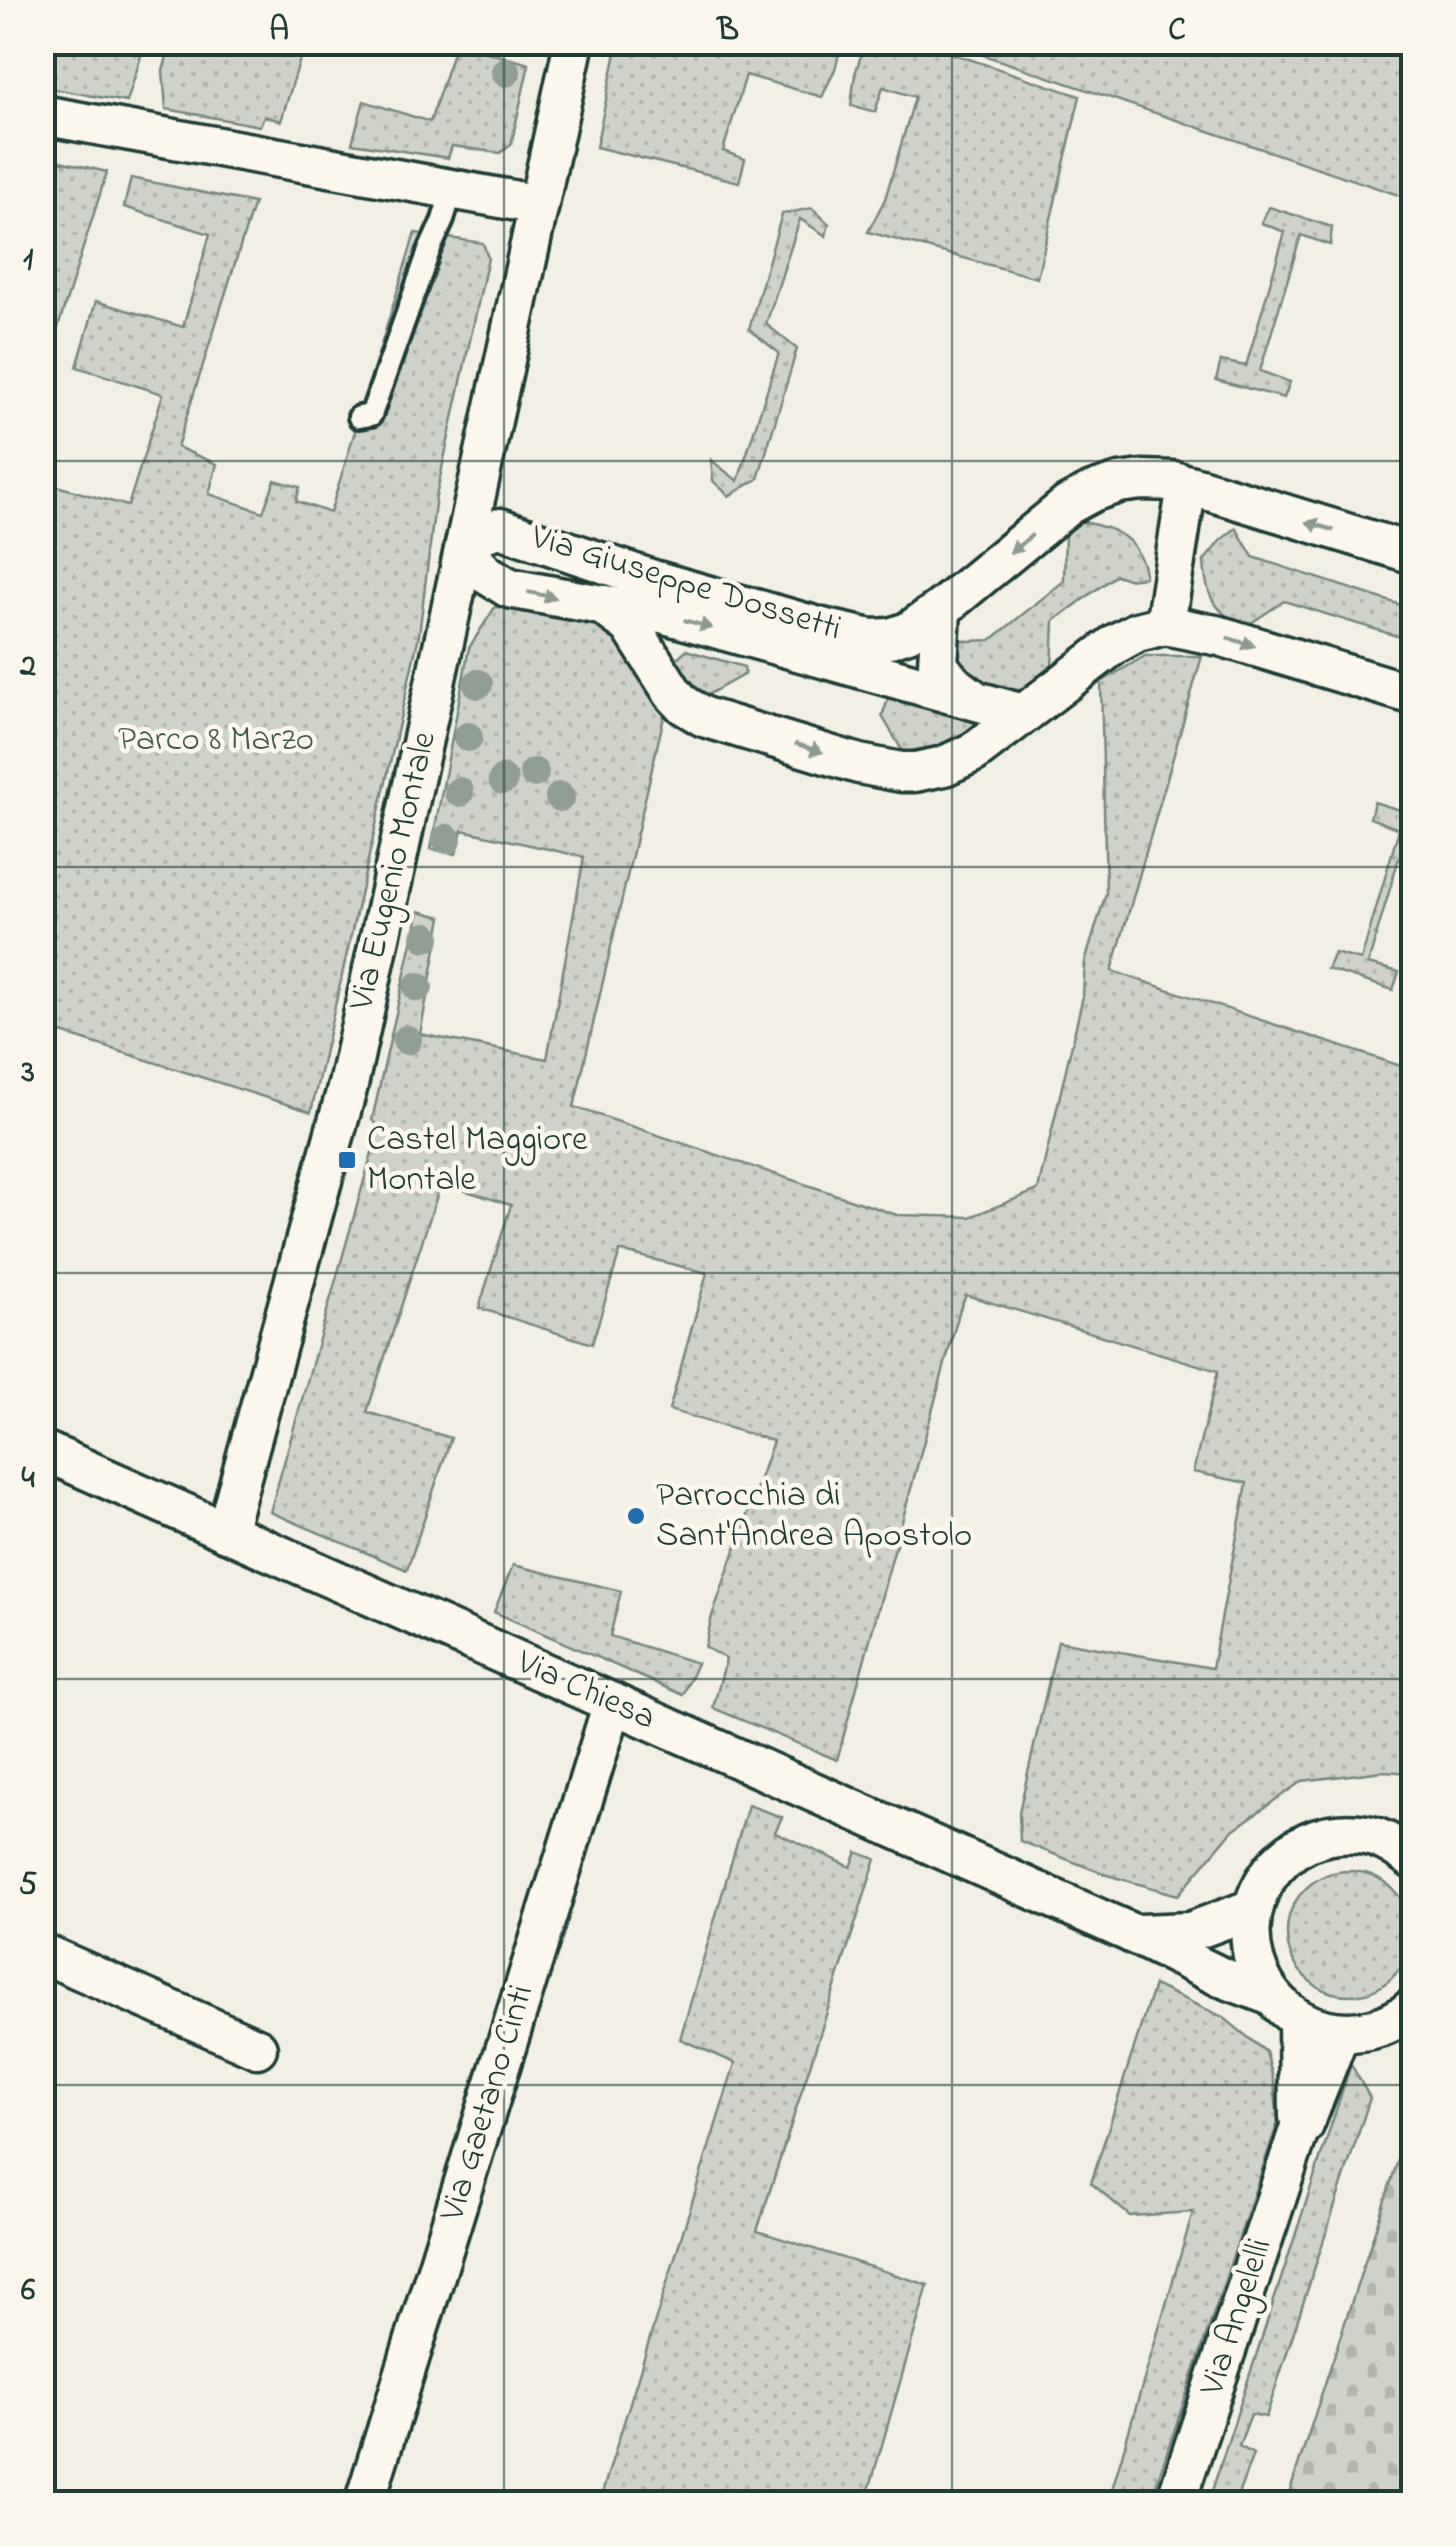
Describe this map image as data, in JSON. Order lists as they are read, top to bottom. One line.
{"streets":{"street":["Via Giuseppe Dossetti","Via Eugenio Montale","Via Chiesa","Via Gaetano Cinti","Via Angelelli"]},"crossings":[["Via Giuseppe Dossetti","Via Eugenio Montale"],["Via Eugenio Montale","Via Chiesa"],["Via Chiesa","Via Gaetano Cinti"],["Via Chiesa","Via Angelelli"]],"parks":["Parco 8 Marzo"],"places":{"transit":["Castel Maggiore Montale"],"other":["Parrocchia di Sant'Andrea Apostolo"]},"grid":{"columns":["A","B","C"],"rows":["1","2","3","4","5","6"]}}
